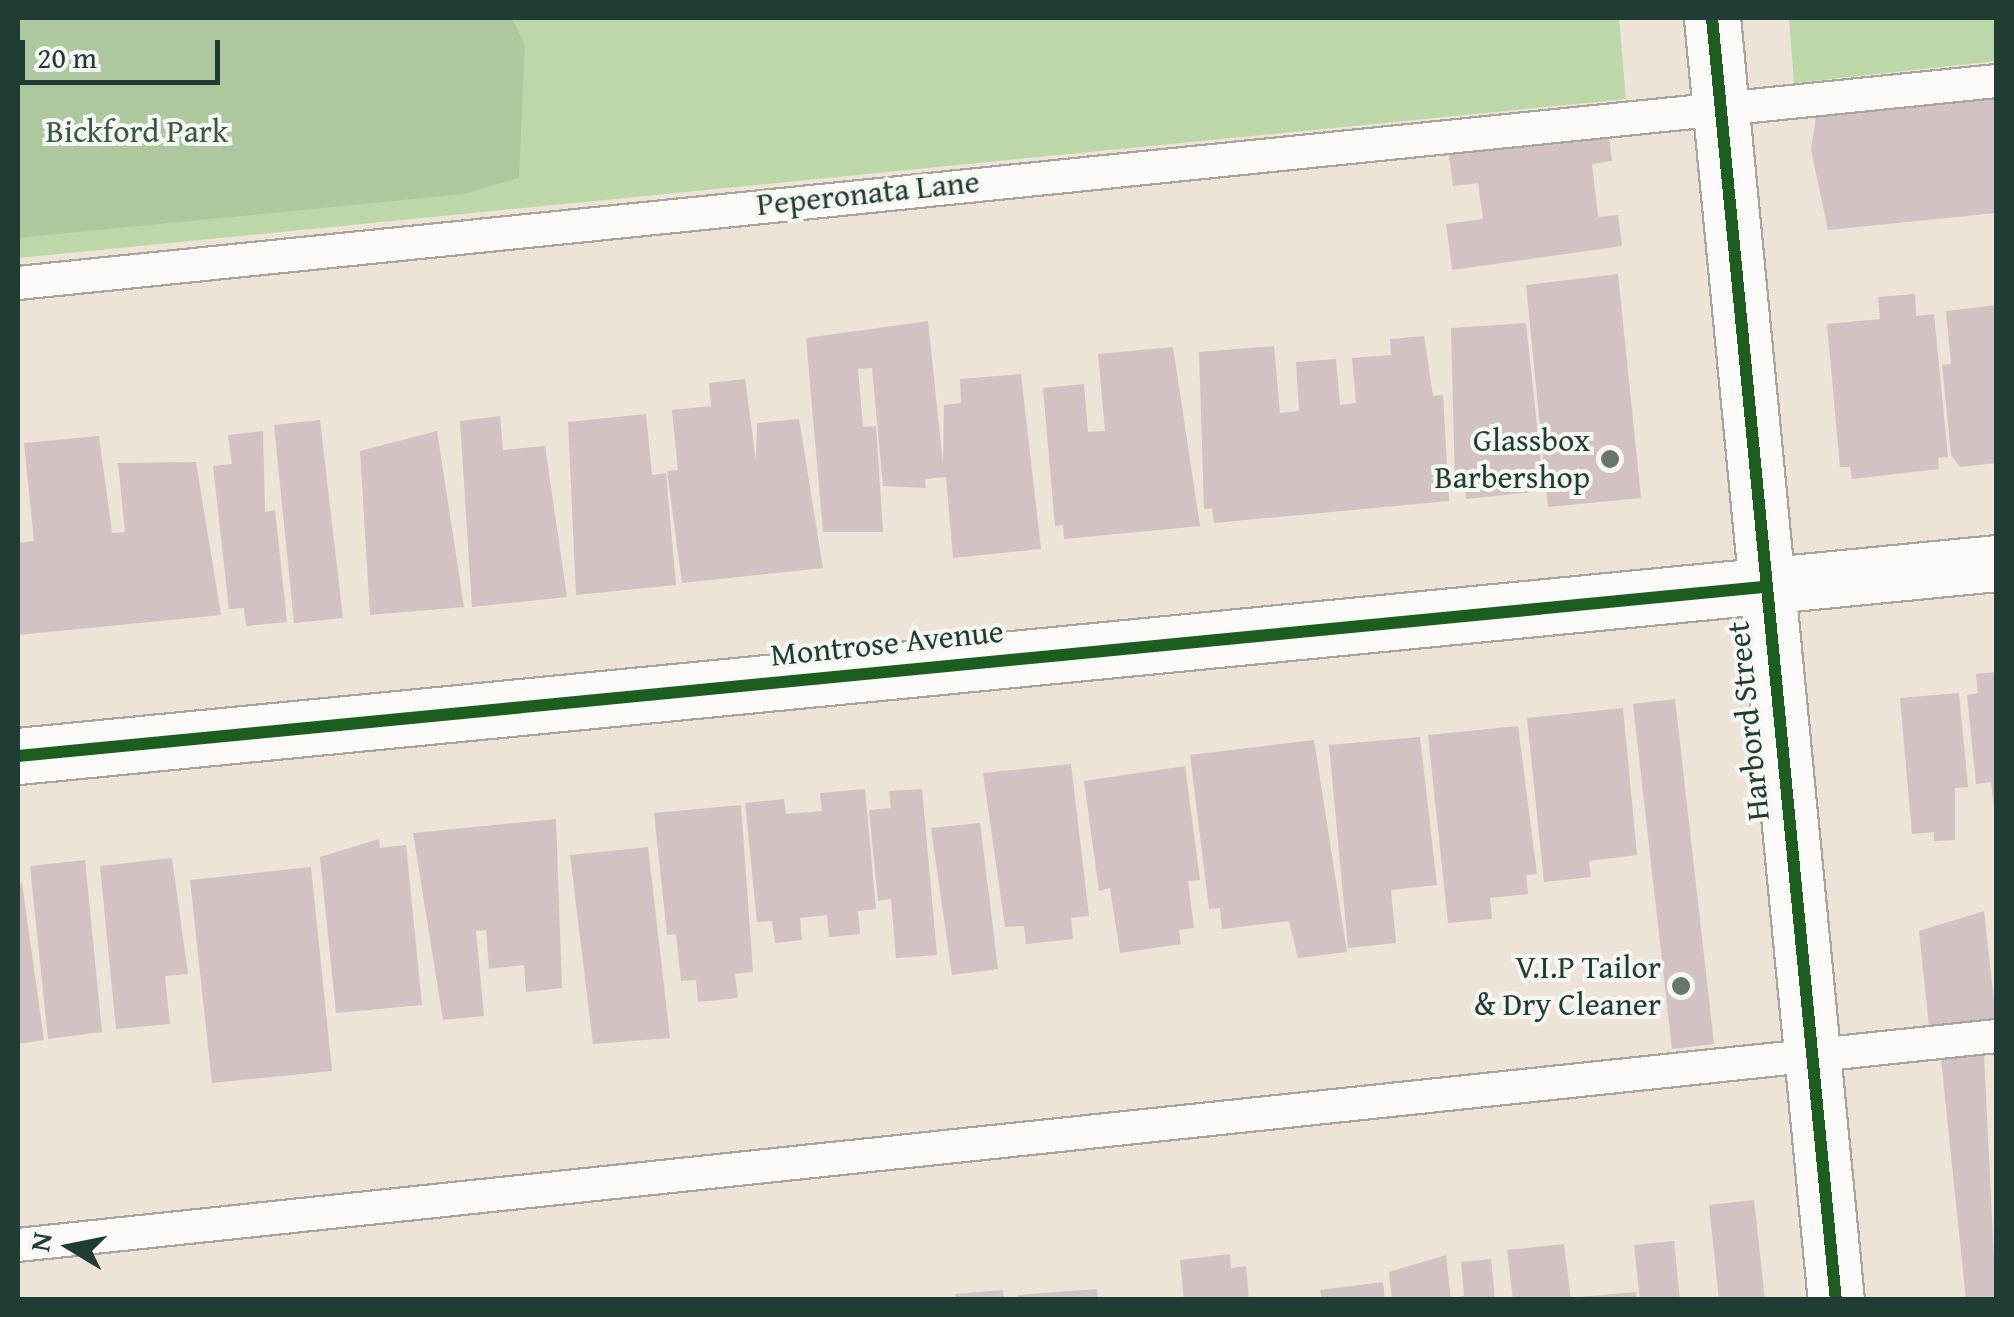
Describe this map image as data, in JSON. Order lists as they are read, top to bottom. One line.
{"streets":{"street":["Montrose Avenue","Harbord Street"],"lane":["Peperonata Lane"]},"crossings":[["Peperonata Lane","Harbord Street"],["Montrose Avenue","Harbord Street"]],"parks":["Bickford Park"],"places":["Glassbox Barbershop","V.I.P Tailor & Dry Cleaner"],"scale_bar":"20 m","north":"left"}
